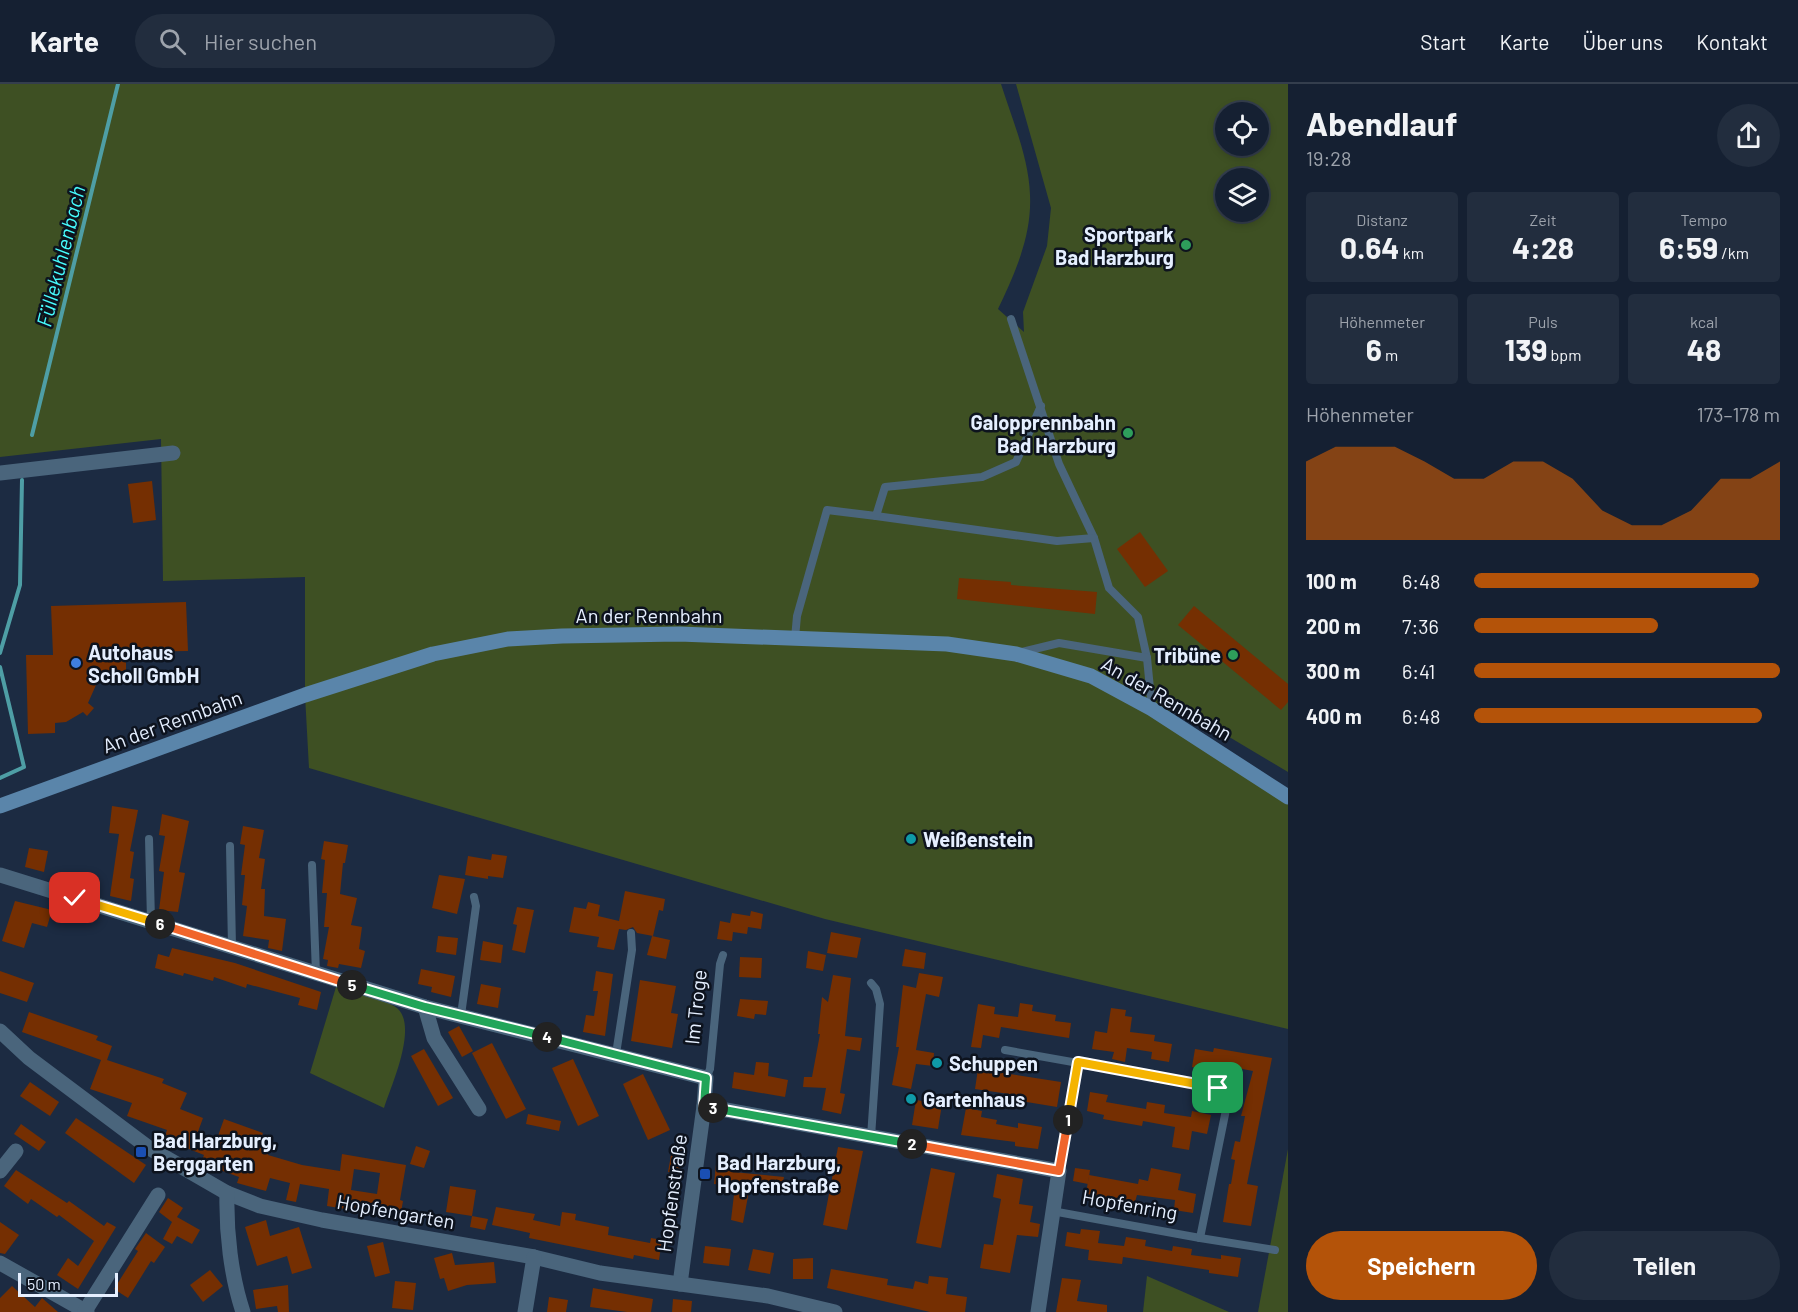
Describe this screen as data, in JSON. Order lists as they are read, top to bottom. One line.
{"streets":{"main road":["An der Rennbahn"],"street":["Im Troge","Hopfenstraße","Hopfenring","Hopfengarten"]},"crossings":[["Im Troge","Hopfenstraße"],["Hopfenstraße","Hopfengarten"]],"water":["Füllekuhlenbach"],"places":{"other":["Sportpark Bad Harzburg","Galopprennbahn Bad Harzburg","Tribüne","Autohaus Scholl GmbH","Weißenstein","Schuppen","Gartenhaus"],"transit":["Bad Harzburg, Berggarten","Bad Harzburg, Hopfenstraße"]},"scale_bar":"50 m","page":{"header":"Karte","search":"Hier suchen","nav":["Start","Karte","Über uns","Kontakt"],"heading":["Abendlauf","19:28"],"stats":[["Distanz","0.64 km"],["Zeit","4:28"],["Tempo","6:59 /km"],["Höhenmeter","6 m"],["Puls","139 bpm"],["kcal","48"]],"chart":["Höhenmeter","173–178 m"],"list":[{"name":"100 m","note":"6:48"},{"name":"200 m","note":"7:36"},{"name":"300 m","note":"6:41"},{"name":"400 m","note":"6:48"}],"pins":["6","5","4","3","1","2"],"buttons":["Speichern","Teilen"],"scale":"50 m"}}
